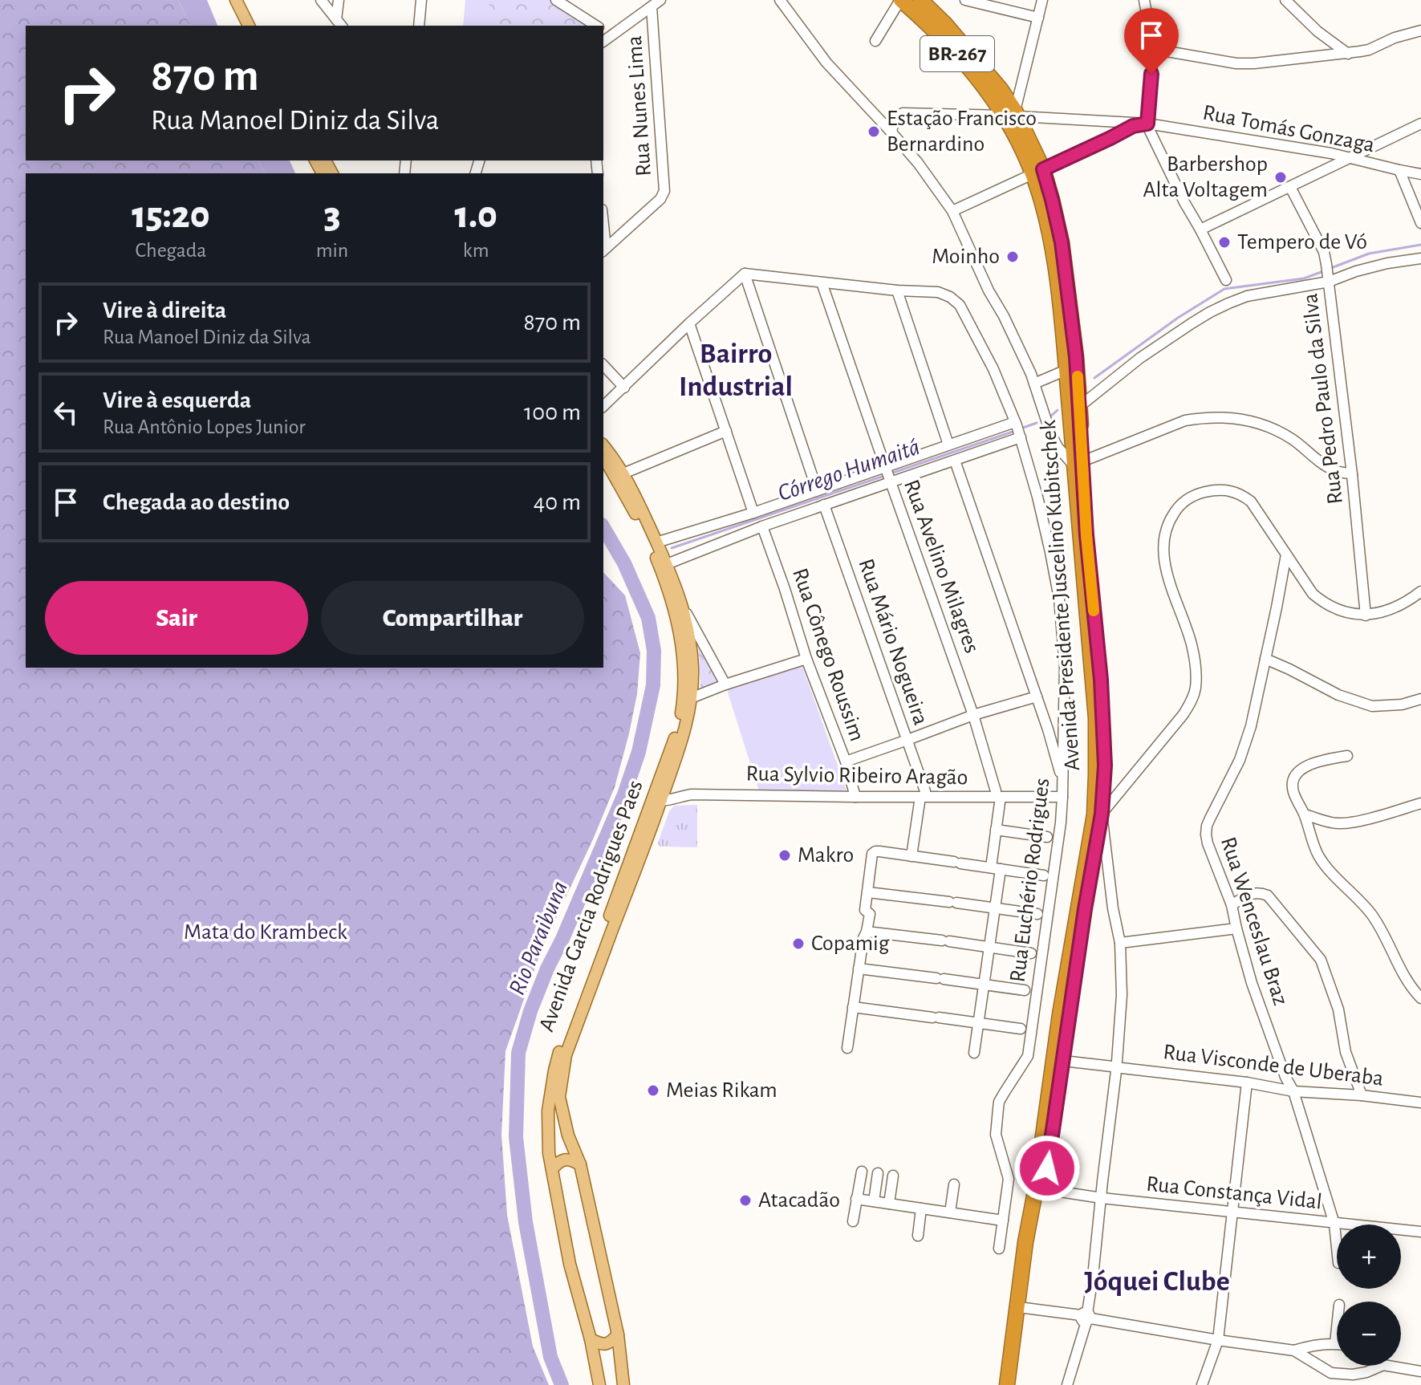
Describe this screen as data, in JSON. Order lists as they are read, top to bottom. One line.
{"streets":{"highway":["BR-267","Avenida Presidente Juscelino Kubitschek"],"main road":["Avenida Garcia Rodrigues Paes"],"street":["Rua Nunes Lima","Rua Tomás Gonzaga","Rua Pedro Paulo da Silva","Rua Avelino Milagres","Rua Mário Nogueira","Rua Cônego Roussim","Rua Sylvio Ribeiro Aragão","Rua Euchério Rodrigues","Rua Wenceslau Braz","Rua Visconde de Uberaba","Rua Constança Vidal"]},"crossings":[["Rua Tomás Gonzaga","Avenida Presidente Juscelino Kubitschek"],["Rua Avelino Milagres","Rua Sylvio Ribeiro Aragão"],["Avenida Presidente Juscelino Kubitschek","Rua Visconde de Uberaba"],["Avenida Presidente Juscelino Kubitschek","Rua Constança Vidal"],["Rua Mário Nogueira","Rua Sylvio Ribeiro Aragão"],["Rua Cônego Roussim","Rua Sylvio Ribeiro Aragão"],["Rua Sylvio Ribeiro Aragão","Rua Euchério Rodrigues"],["Rua Sylvio Ribeiro Aragão","Avenida Garcia Rodrigues Paes"],["Rua Wenceslau Braz","Rua Visconde de Uberaba"],["Rua Wenceslau Braz","Rua Constança Vidal"]],"districts":["Bairro Industrial","Jóquei Clube"],"water":["Córrego Humaitá","Rio Paraibuna"],"parks":["Mata do Krambeck"],"places":["Estação Francisco Bernardino","Barbershop Alta Voltagem","Tempero de Vó","Moinho","Makro","Copamig","Meias Rikam","Atacadão"],"page":{"turn":["870 m","Rua Manoel Diniz da Silva"],"eta":["15:20","Chegada","3","min","1.0","km"],"list":[{"name":"Vire à direita","note":"Rua Manoel Diniz da Silva","value":"870 m"},{"name":"Vire à esquerda","note":"Rua Antônio Lopes Junior","value":"100 m"},{"name":"Chegada ao destino","value":"40 m"}],"buttons":["Sair","Compartilhar"],"map_buttons":["+","−"]}}
